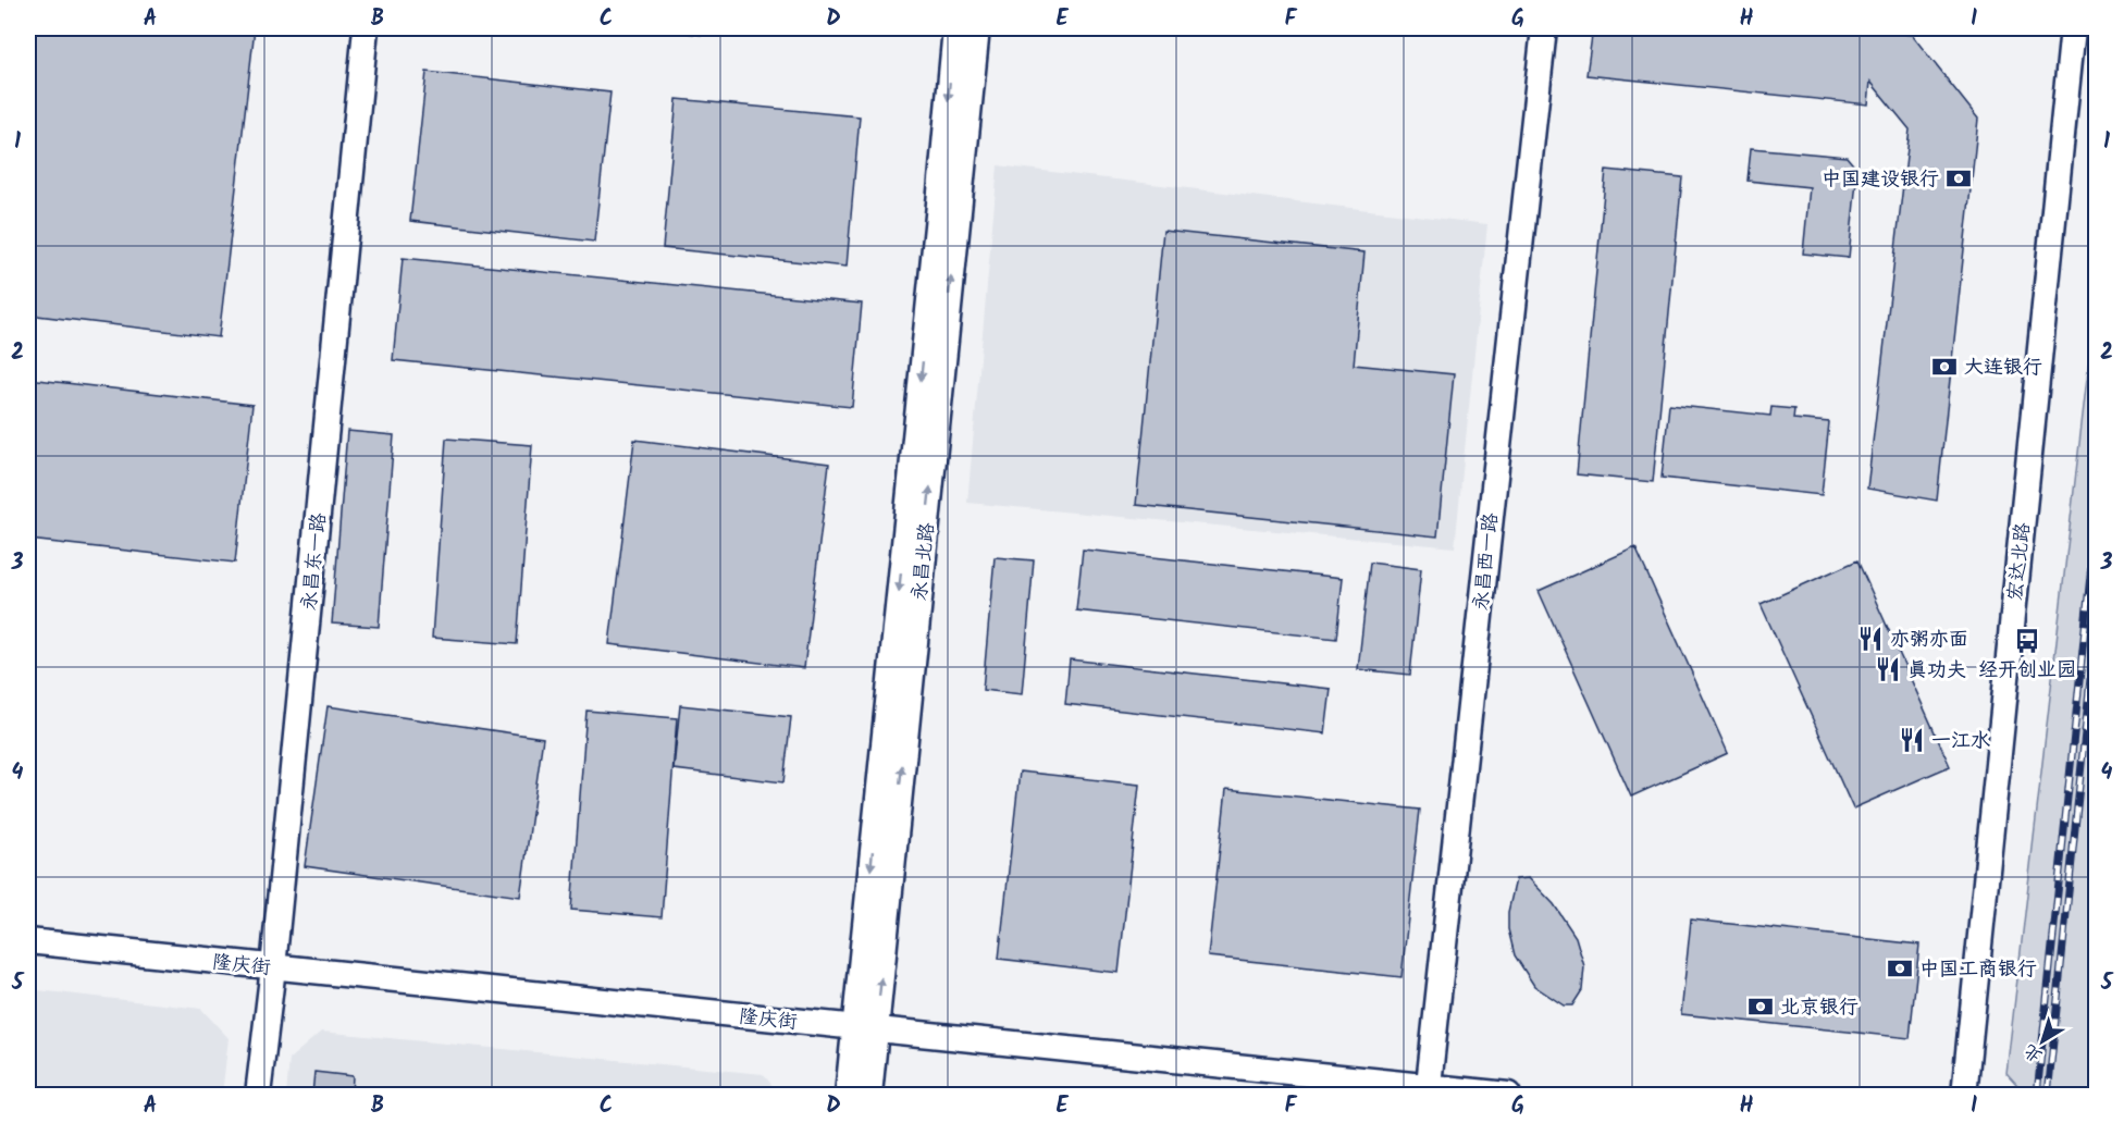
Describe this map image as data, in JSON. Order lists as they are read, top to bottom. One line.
{"streets":{"street":["永昌东一路","永昌北路","永昌西一路","宏达北路","隆庆街"]},"crossings":[["永昌东一路","隆庆街"],["永昌北路","隆庆街"],["永昌西一路","隆庆街"]],"places":{"bank":["中国建设银行","大连银行","中国工商银行","北京银行"],"restaurant":["亦粥亦面","真功夫","一江水"],"bus stop":["经开创业园"]},"north":"bottom left","grid":{"columns":["A","B","C","D","E","F","G","H","I"],"rows":["1","2","3","4","5"]}}
